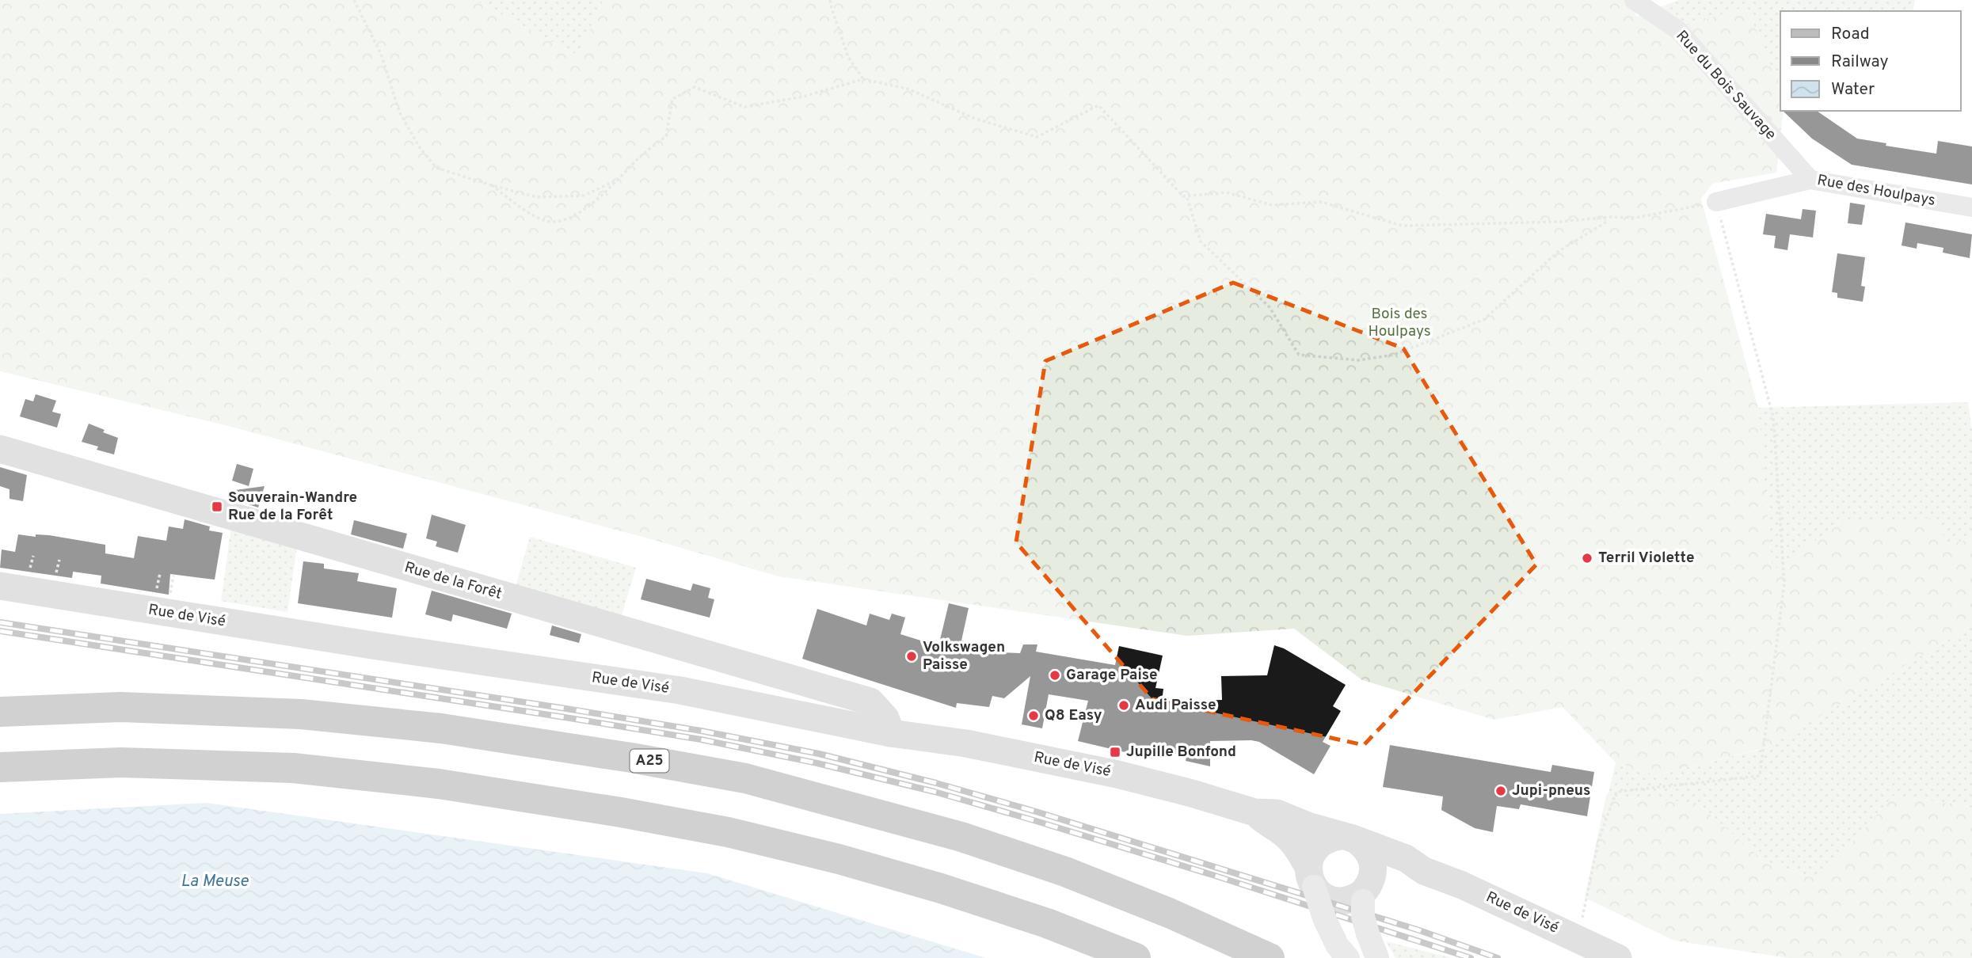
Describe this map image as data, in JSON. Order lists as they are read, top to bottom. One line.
{"streets":{"highway":["A25"],"main road":["Rue de la Forêt","Rue de Visé"],"street":["Rue du Bois Sauvage","Rue des Houlpays"]},"crossings":[["Rue du Bois Sauvage","Rue des Houlpays"],["Rue de la Forêt","Rue de Visé"]],"water":["La Meuse"],"parks":["Bois des Houlpays"],"places":{"transit":["Souverain-Wandre Rue de la Forêt","Jupille Bonfond"],"other":["Terril Violette","Volkswagen Paisse","Garage Paise","Audi Paisse","Q8 Easy","Jupi-pneus"]},"legend":["Road","Railway","Water"]}
